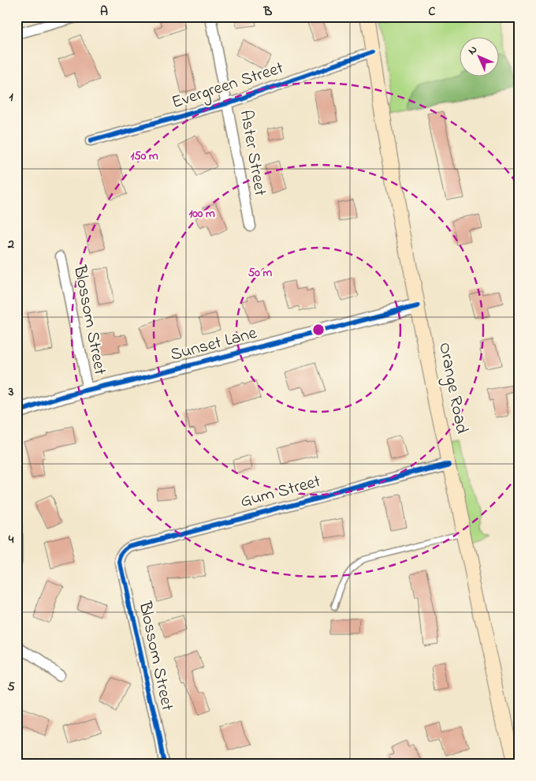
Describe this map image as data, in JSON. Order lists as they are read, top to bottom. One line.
{"streets":{"main road":["Orange Road"],"street":["Evergreen Street","Aster Street","Blossom Street","Sunset Lane","Gum Street"]},"crossings":[["Evergreen Street","Aster Street"],["Evergreen Street","Orange Road"],["Blossom Street","Sunset Lane"],["Blossom Street","Gum Street"],["Sunset Lane","Orange Road"],["Orange Road","Gum Street"]],"north":"top left","grid":{"columns":["A","B","C"],"rows":["1","2","3","4","5"]},"rings":["150 m","100 m","50 m"]}
